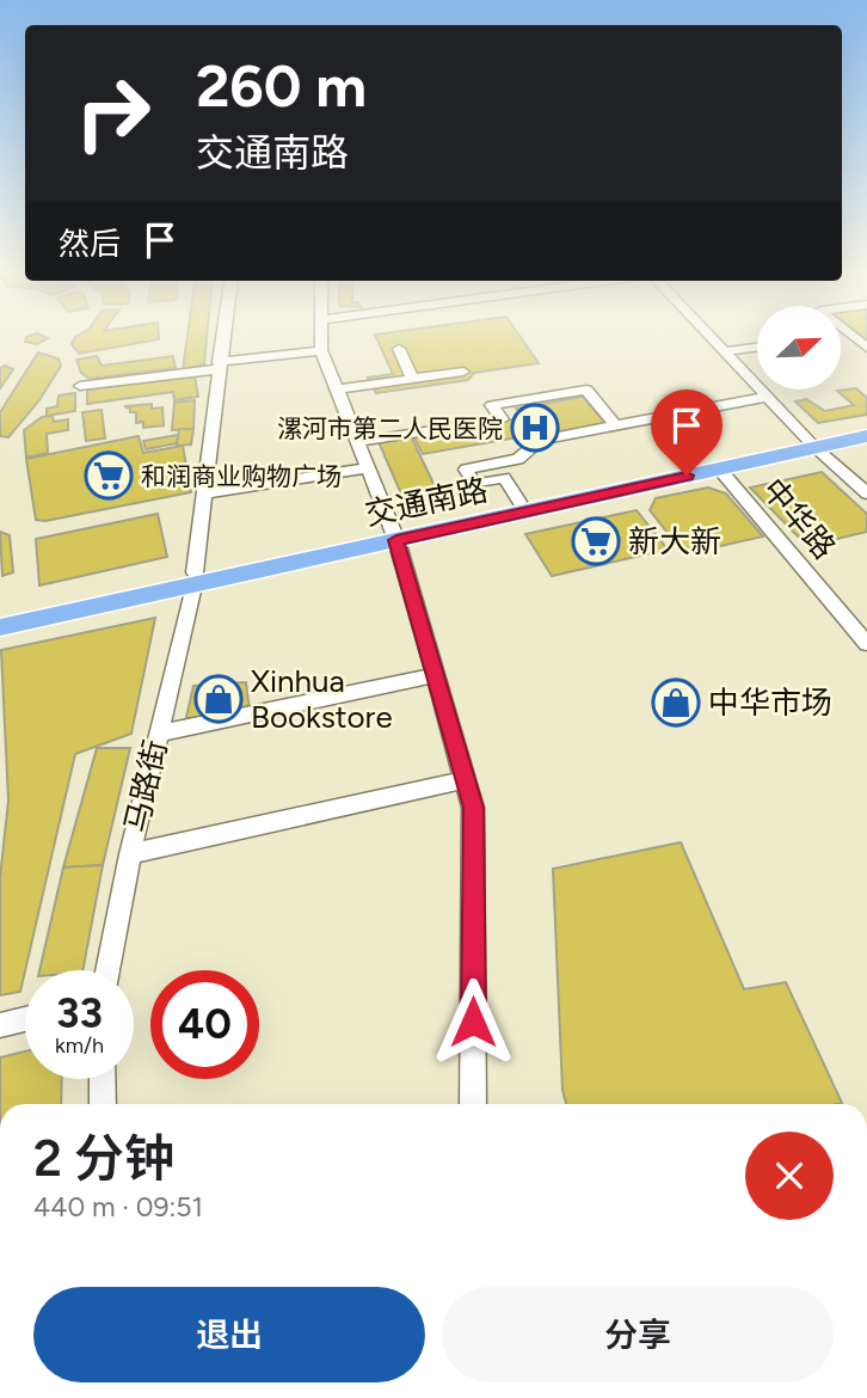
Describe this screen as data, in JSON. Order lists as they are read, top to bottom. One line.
{"streets":{"main road":["交通南路"],"street":["中华路","马路街"]},"crossings":[["交通南路","中华路"],["交通南路","马路街"]],"places":{"hospital":["漯河市第二人民医院"],"supermarket":["和润商业购物广场","新大新"],"shop":["Xinhua Bookstore","中华市场"]},"north":"top right","page":{"turn":["260 m","交通南路"],"then":"然后","speed":"33 km/h","limit":"40","heading":["2 分钟","440 m · 09:51"],"buttons":["退出","分享"]}}
